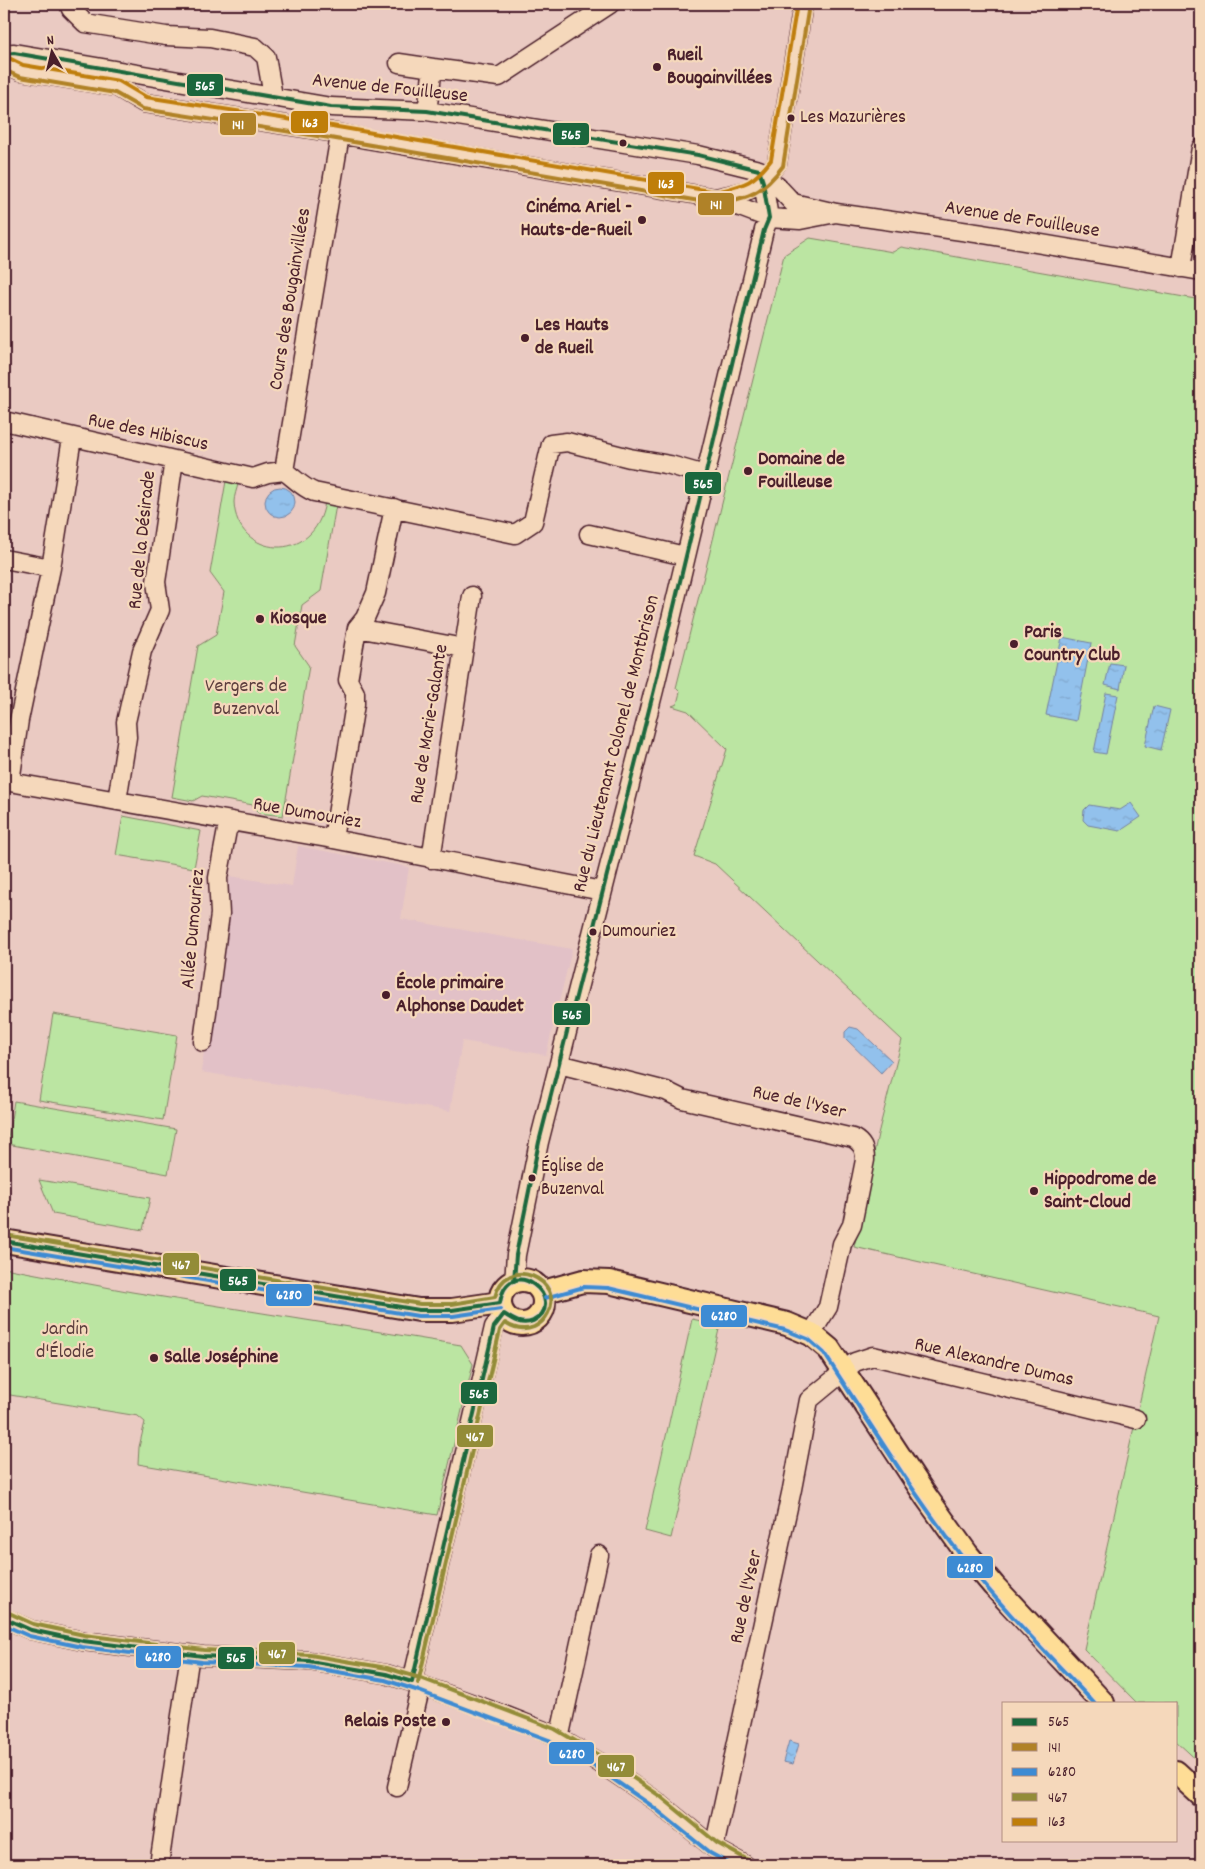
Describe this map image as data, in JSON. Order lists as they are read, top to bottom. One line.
{"streets":{"street":["Avenue de Fouilleuse","Cours des Bougainvillées","Rue des Hibiscus","Rue de la Désirade","Rue de Marie-Galante","Rue du Lieutenant Colonel de Montbrison","Rue Dumouriez","Allée Dumouriez","Rue de l'Yser","Rue Alexandre Dumas"]},"crossings":[["Avenue de Fouilleuse","Cours des Bougainvillées"],["Avenue de Fouilleuse","Rue du Lieutenant Colonel de Montbrison"],["Cours des Bougainvillées","Rue des Hibiscus"],["Rue des Hibiscus","Rue de la Désirade"],["Rue de la Désirade","Rue Dumouriez"],["Rue de Marie-Galante","Rue Dumouriez"],["Rue du Lieutenant Colonel de Montbrison","Rue Dumouriez"],["Rue du Lieutenant Colonel de Montbrison","Rue de l'Yser"],["Rue Dumouriez","Allée Dumouriez"],["Rue de l'Yser","Rue Alexandre Dumas"]],"parks":["Vergers de Buzenval","Jardin d'Élodie"],"places":["Rueil Bougainvillées","Les Mazurières","Cinéma Ariel - Hauts-de-Rueil","Les Hauts de Rueil","Domaine de Fouilleuse","Kiosque","Paris Country Club","Dumouriez","École primaire Alphonse Daudet","Église de Buzenval","Hippodrome de Saint-Cloud","Salle Joséphine","Relais Poste"],"lines":["transit line 163","transit line 141","transit line 565","transit line 467","transit line 6280"],"legend":["565","141","6280","467","163"],"north":"top"}
